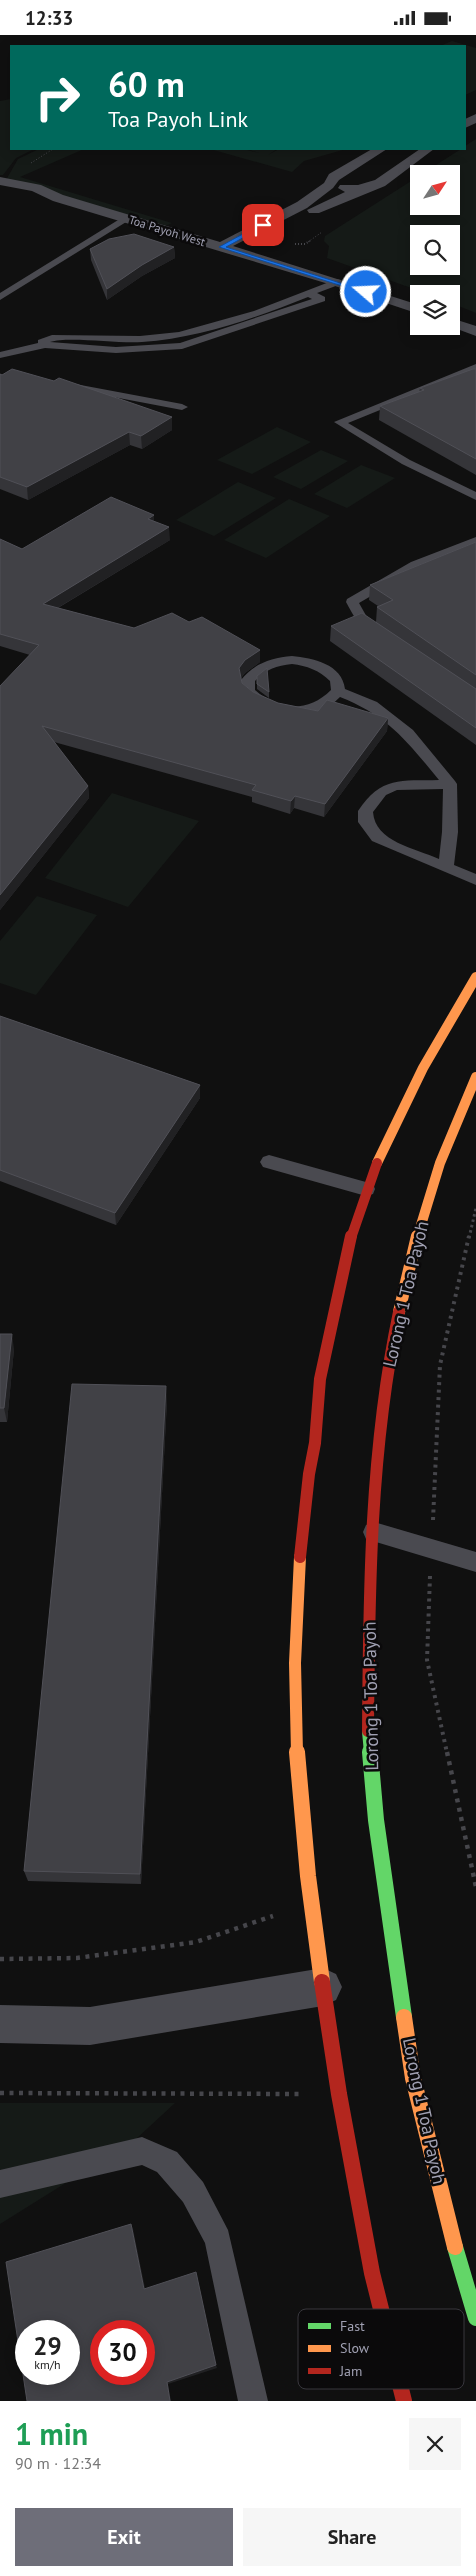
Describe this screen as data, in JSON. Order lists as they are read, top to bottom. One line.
{"streets":{"main road":["Lorong 1 Toa Payoh"],"street":["Toa Payoh West"]},"legend":["Fast","Slow","Jam"],"north":"top right","page":{"status":"12:33","turn":["60 m","Toa Payoh Link"],"speed":"29 km/h","limit":"30","heading":["1 min","90 m · 12:34"],"buttons":["Exit","Share"]}}
